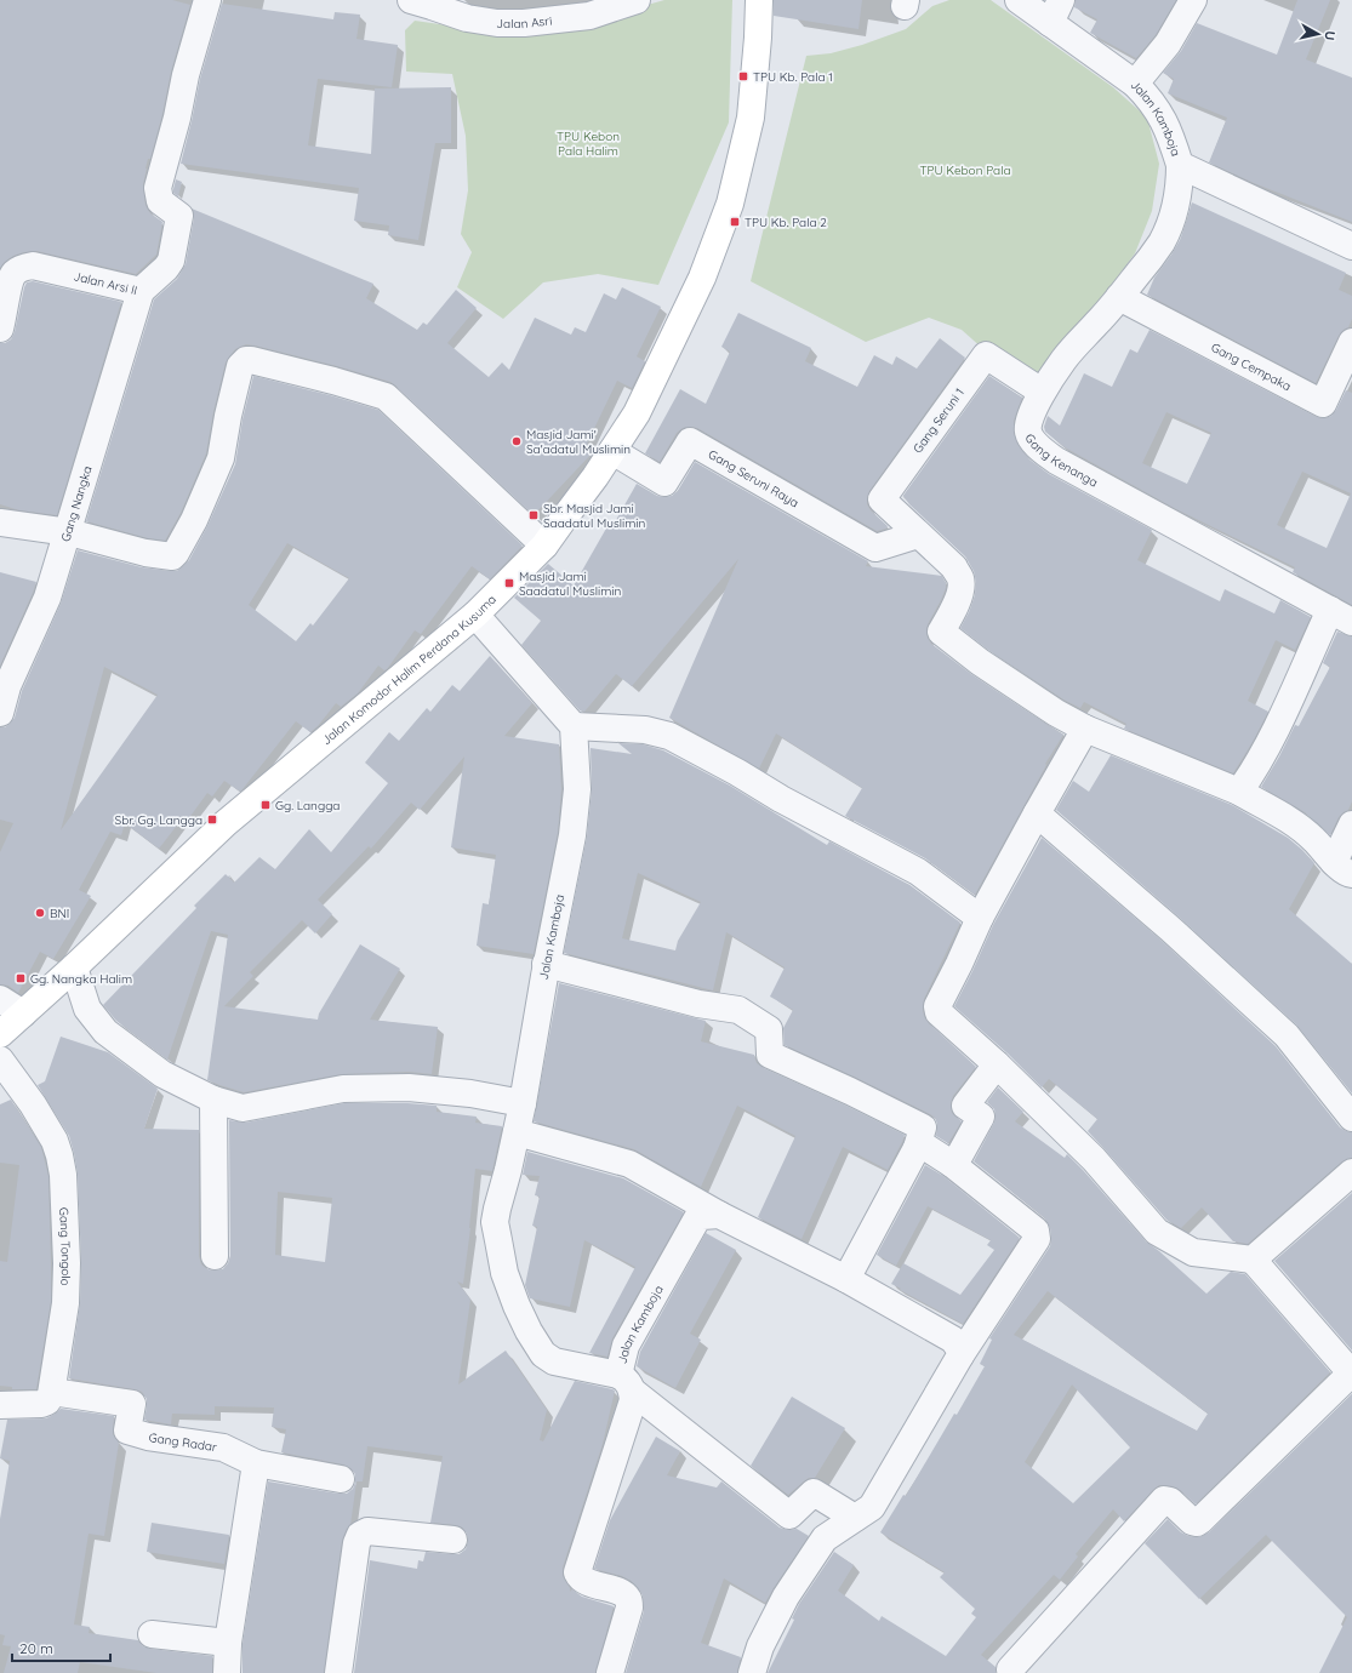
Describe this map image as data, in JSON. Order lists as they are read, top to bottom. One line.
{"streets":{"street":["Jalan Asri","Jalan Kamboja","Jalan Arsi II","Gang Cempaka","Gang Seruni 1","Gang Kenanga","Gang Seruni Raya","Gang Nangka","Jalan Komodor Halim Perdana Kusuma","Gang Tongolo","Gang Radar"]},"crossings":[["Jalan Kamboja","Gang Kenanga"],["Jalan Arsi II","Gang Nangka"],["Gang Cempaka","Gang Kenanga"],["Gang Seruni 1","Gang Kenanga"],["Gang Seruni 1","Gang Seruni Raya"],["Gang Seruni Raya","Jalan Komodor Halim Perdana Kusuma"],["Gang Tongolo","Gang Radar"]],"parks":["TPU Kebon Pala Halim","TPU Kebon Pala"],"places":{"transit":["TPU Kb. Pala 1","TPU Kb. Pala 2","Sbr. Masjid Jami Saadatul Muslimin","Masjid Jami Saadatul Muslimin","Gg. Langga","Sbr. Gg. Langga","Gg. Nangka Halim"],"other":["Masjid Jami' Sa'adatul Muslimin","BNI"]},"scale_bar":"20 m","north":"right"}
